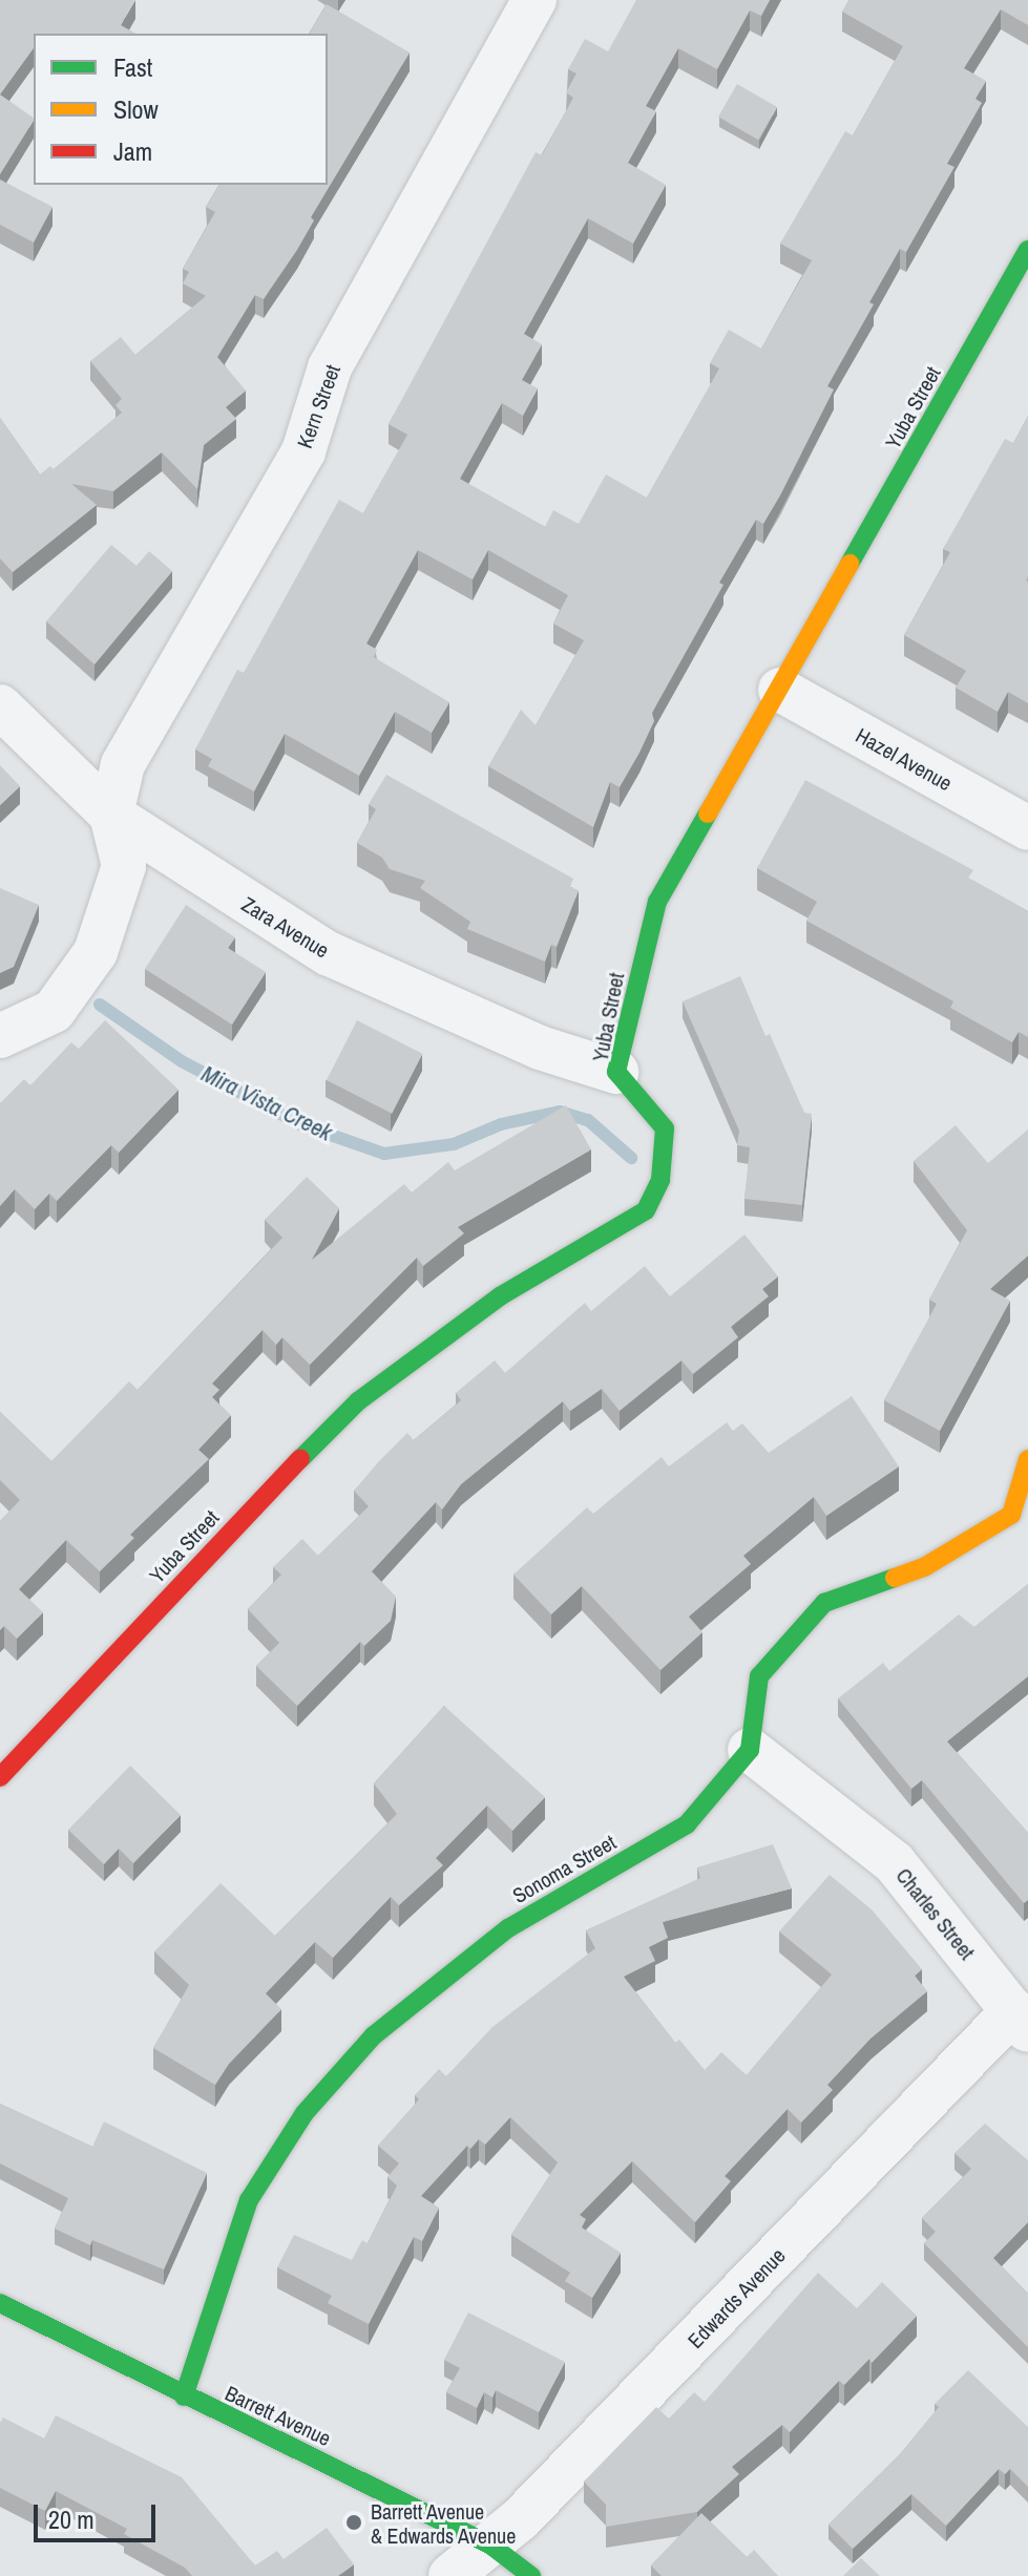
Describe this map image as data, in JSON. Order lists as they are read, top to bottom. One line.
{"streets":{"street":["Kern Street","Yuba Street","Hazel Avenue","Zara Avenue","Sonoma Street","Charles Street","Edwards Avenue","Barrett Avenue"]},"crossings":[["Kern Street","Zara Avenue"],["Yuba Street","Hazel Avenue"],["Yuba Street","Zara Avenue"],["Sonoma Street","Charles Street"],["Sonoma Street","Barrett Avenue"],["Charles Street","Edwards Avenue"],["Edwards Avenue","Barrett Avenue"]],"water":["Mira Vista Creek"],"places":["Barrett Avenue & Edwards Avenue"],"legend":["Fast","Slow","Jam"],"scale_bar":"20 m"}
